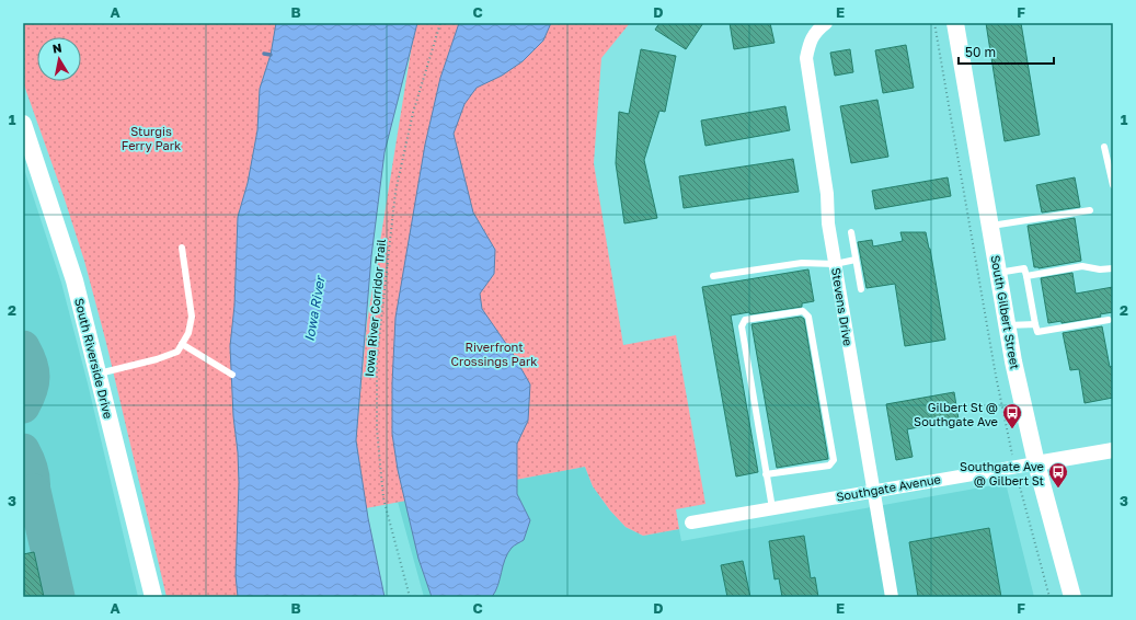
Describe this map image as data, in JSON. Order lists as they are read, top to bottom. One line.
{"streets":{"main road":["South Gilbert Street","South Riverside Drive"],"street":["Stevens Drive","Southgate Avenue"],"path":["Iowa River Corridor Trail"]},"crossings":[["Stevens Drive","Southgate Avenue"],["South Gilbert Street","Southgate Avenue"]],"water":["Iowa River"],"parks":["Sturgis Ferry Park","Riverfront Crossings Park"],"places":{"bus stop":["Gilbert St @ Southgate Ave","Southgate Ave @ Gilbert St"]},"scale_bar":"50 m","north":"top","grid":{"columns":["A","B","C","D","E","F"],"rows":["1","2","3"]}}
